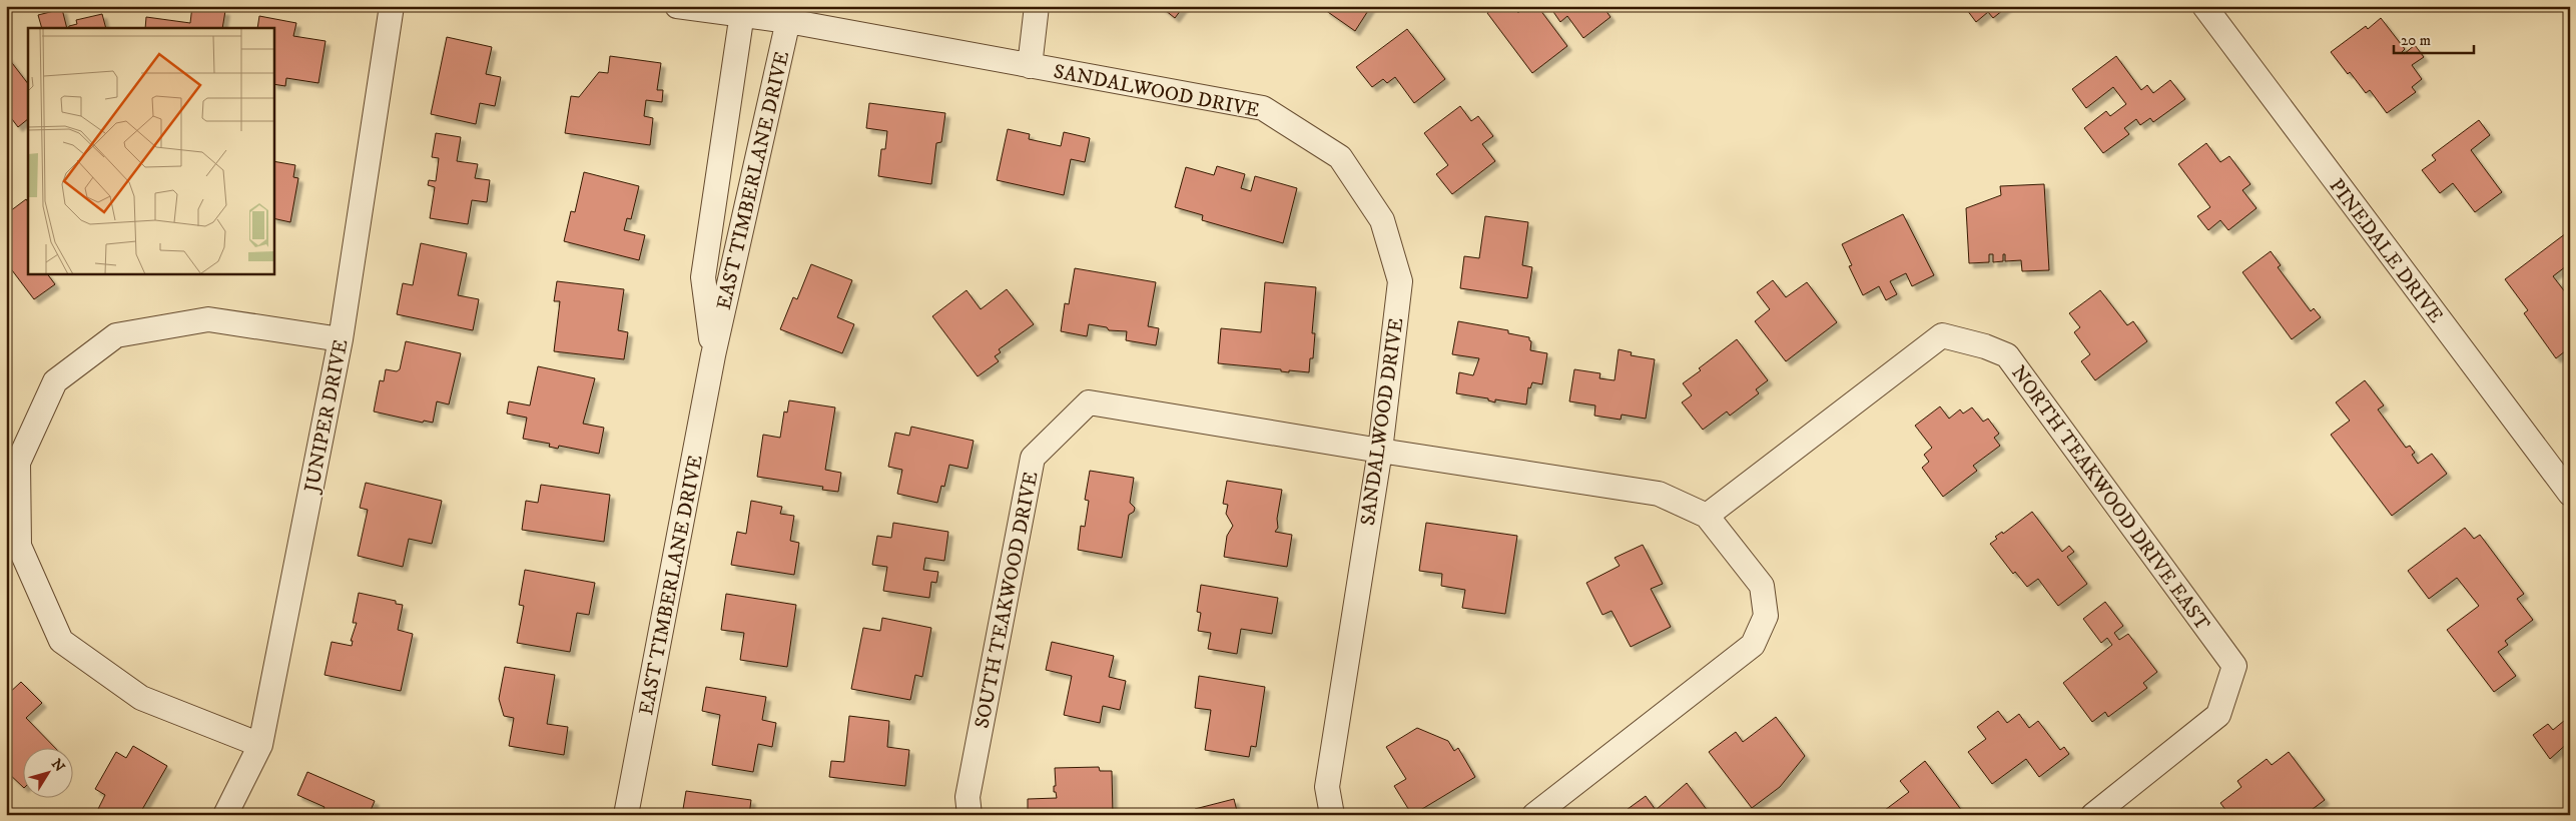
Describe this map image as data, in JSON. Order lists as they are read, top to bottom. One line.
{"streets":{"street":["SANDALWOOD DRIVE","EAST TIMBERLANE DRIVE","PINEDALE DRIVE","JUNIPER DRIVE","NORTH TEAKWOOD DRIVE EAST","SOUTH TEAKWOOD DRIVE"]},"crossings":[["SANDALWOOD DRIVE","EAST TIMBERLANE DRIVE"],["SANDALWOOD DRIVE","SOUTH TEAKWOOD DRIVE"]],"scale_bar":"20 m","north":"top right"}
